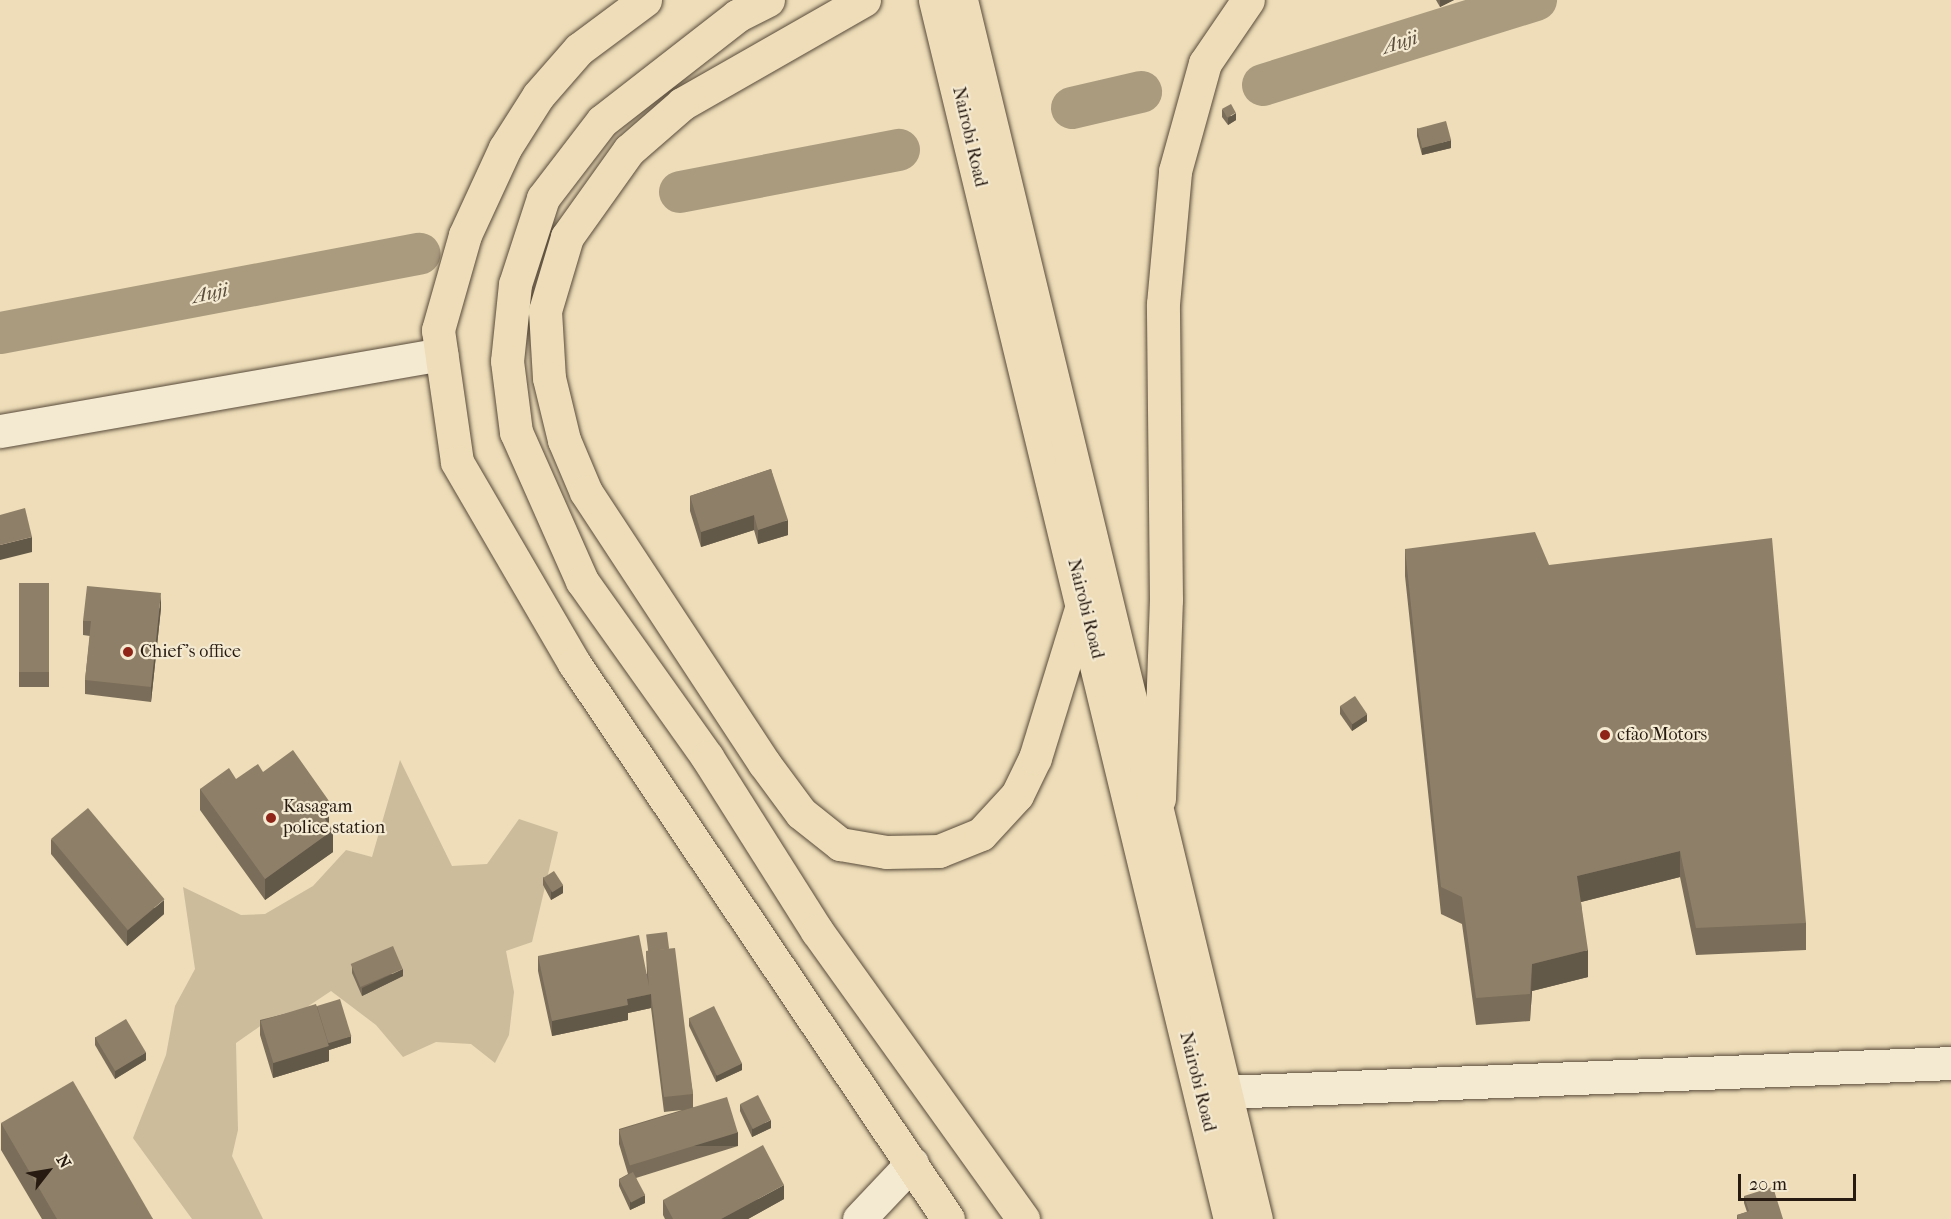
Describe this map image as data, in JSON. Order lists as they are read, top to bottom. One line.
{"streets":{"main road":["Nairobi Road"]},"water":["Auji"],"places":["Chief's office","cfao Motors","Kasagam police station"],"scale_bar":"20 m","north":"top right"}
